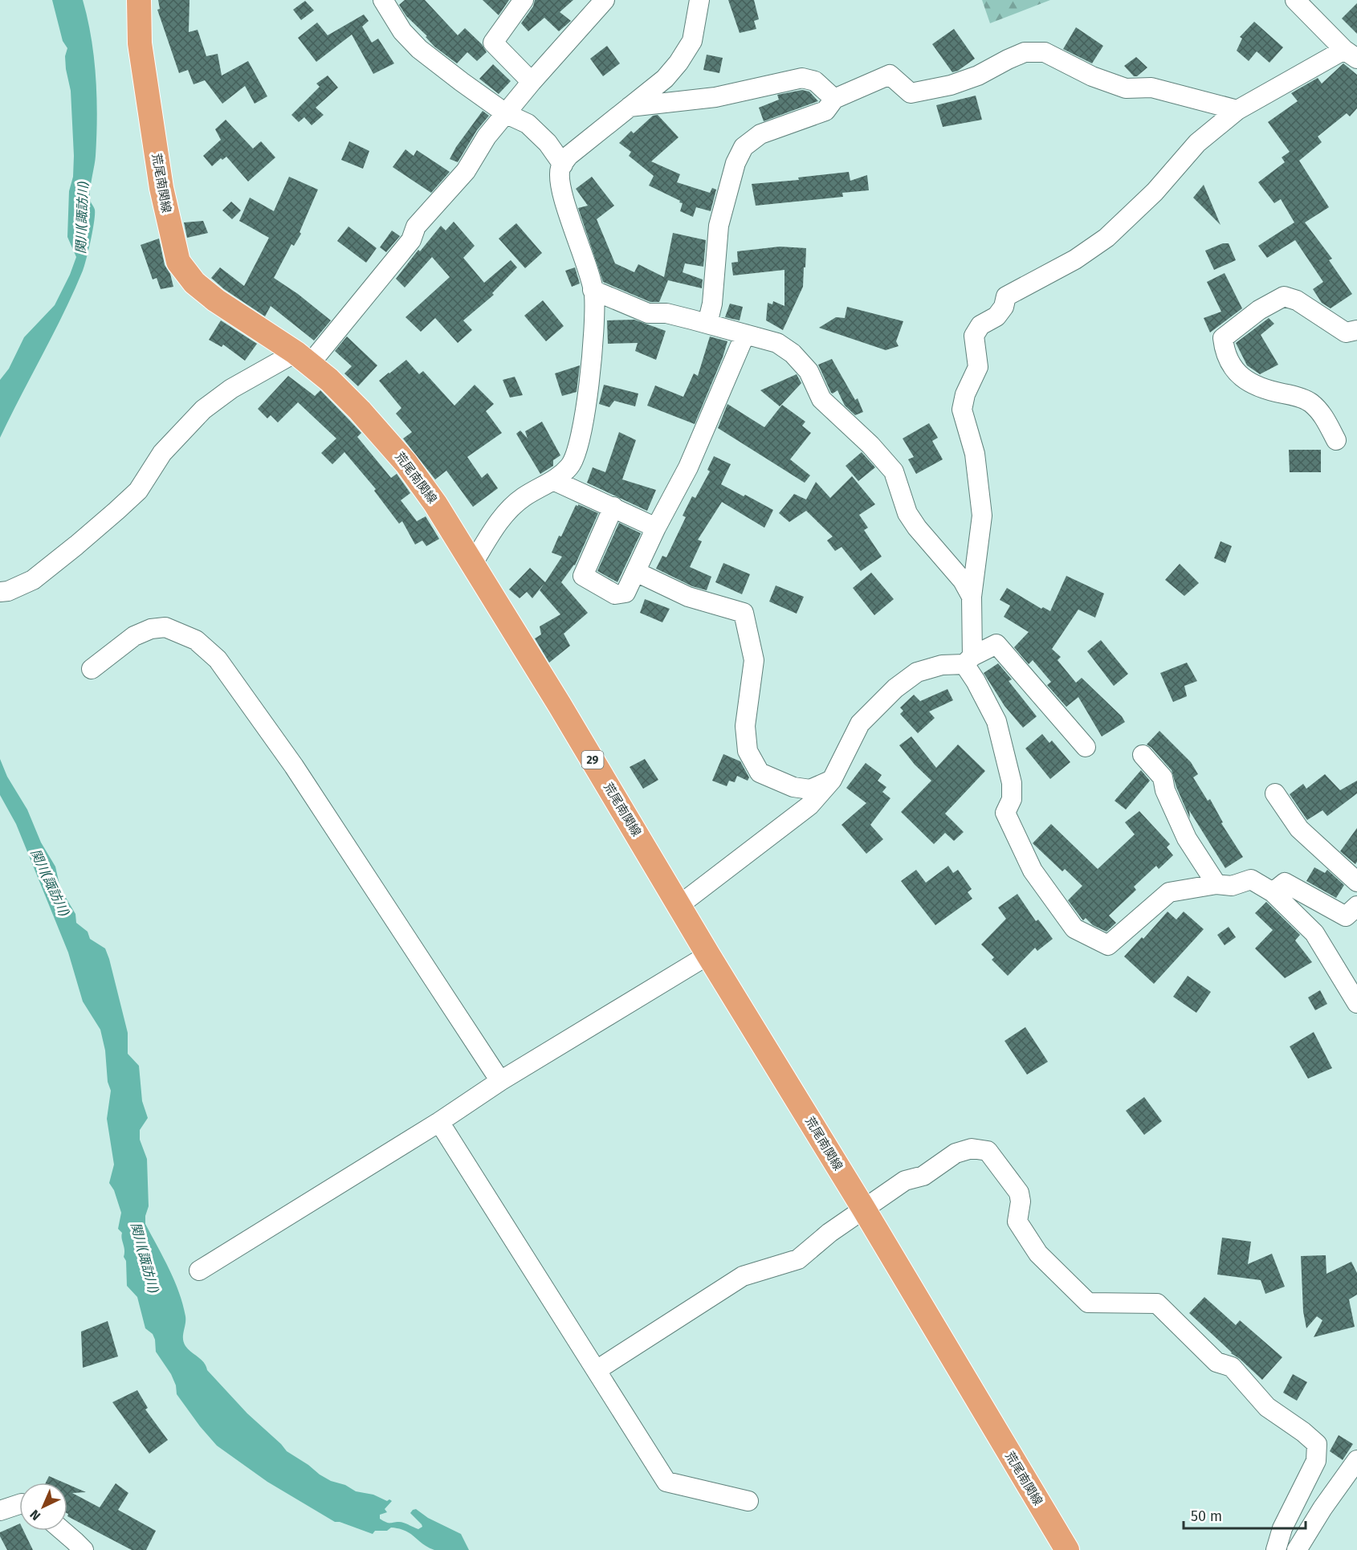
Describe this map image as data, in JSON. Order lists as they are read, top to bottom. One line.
{"streets":{"main road":["荒尾南関線","29"]},"water":["関川(諏訪川)"],"scale_bar":"50 m","north":"bottom left"}
